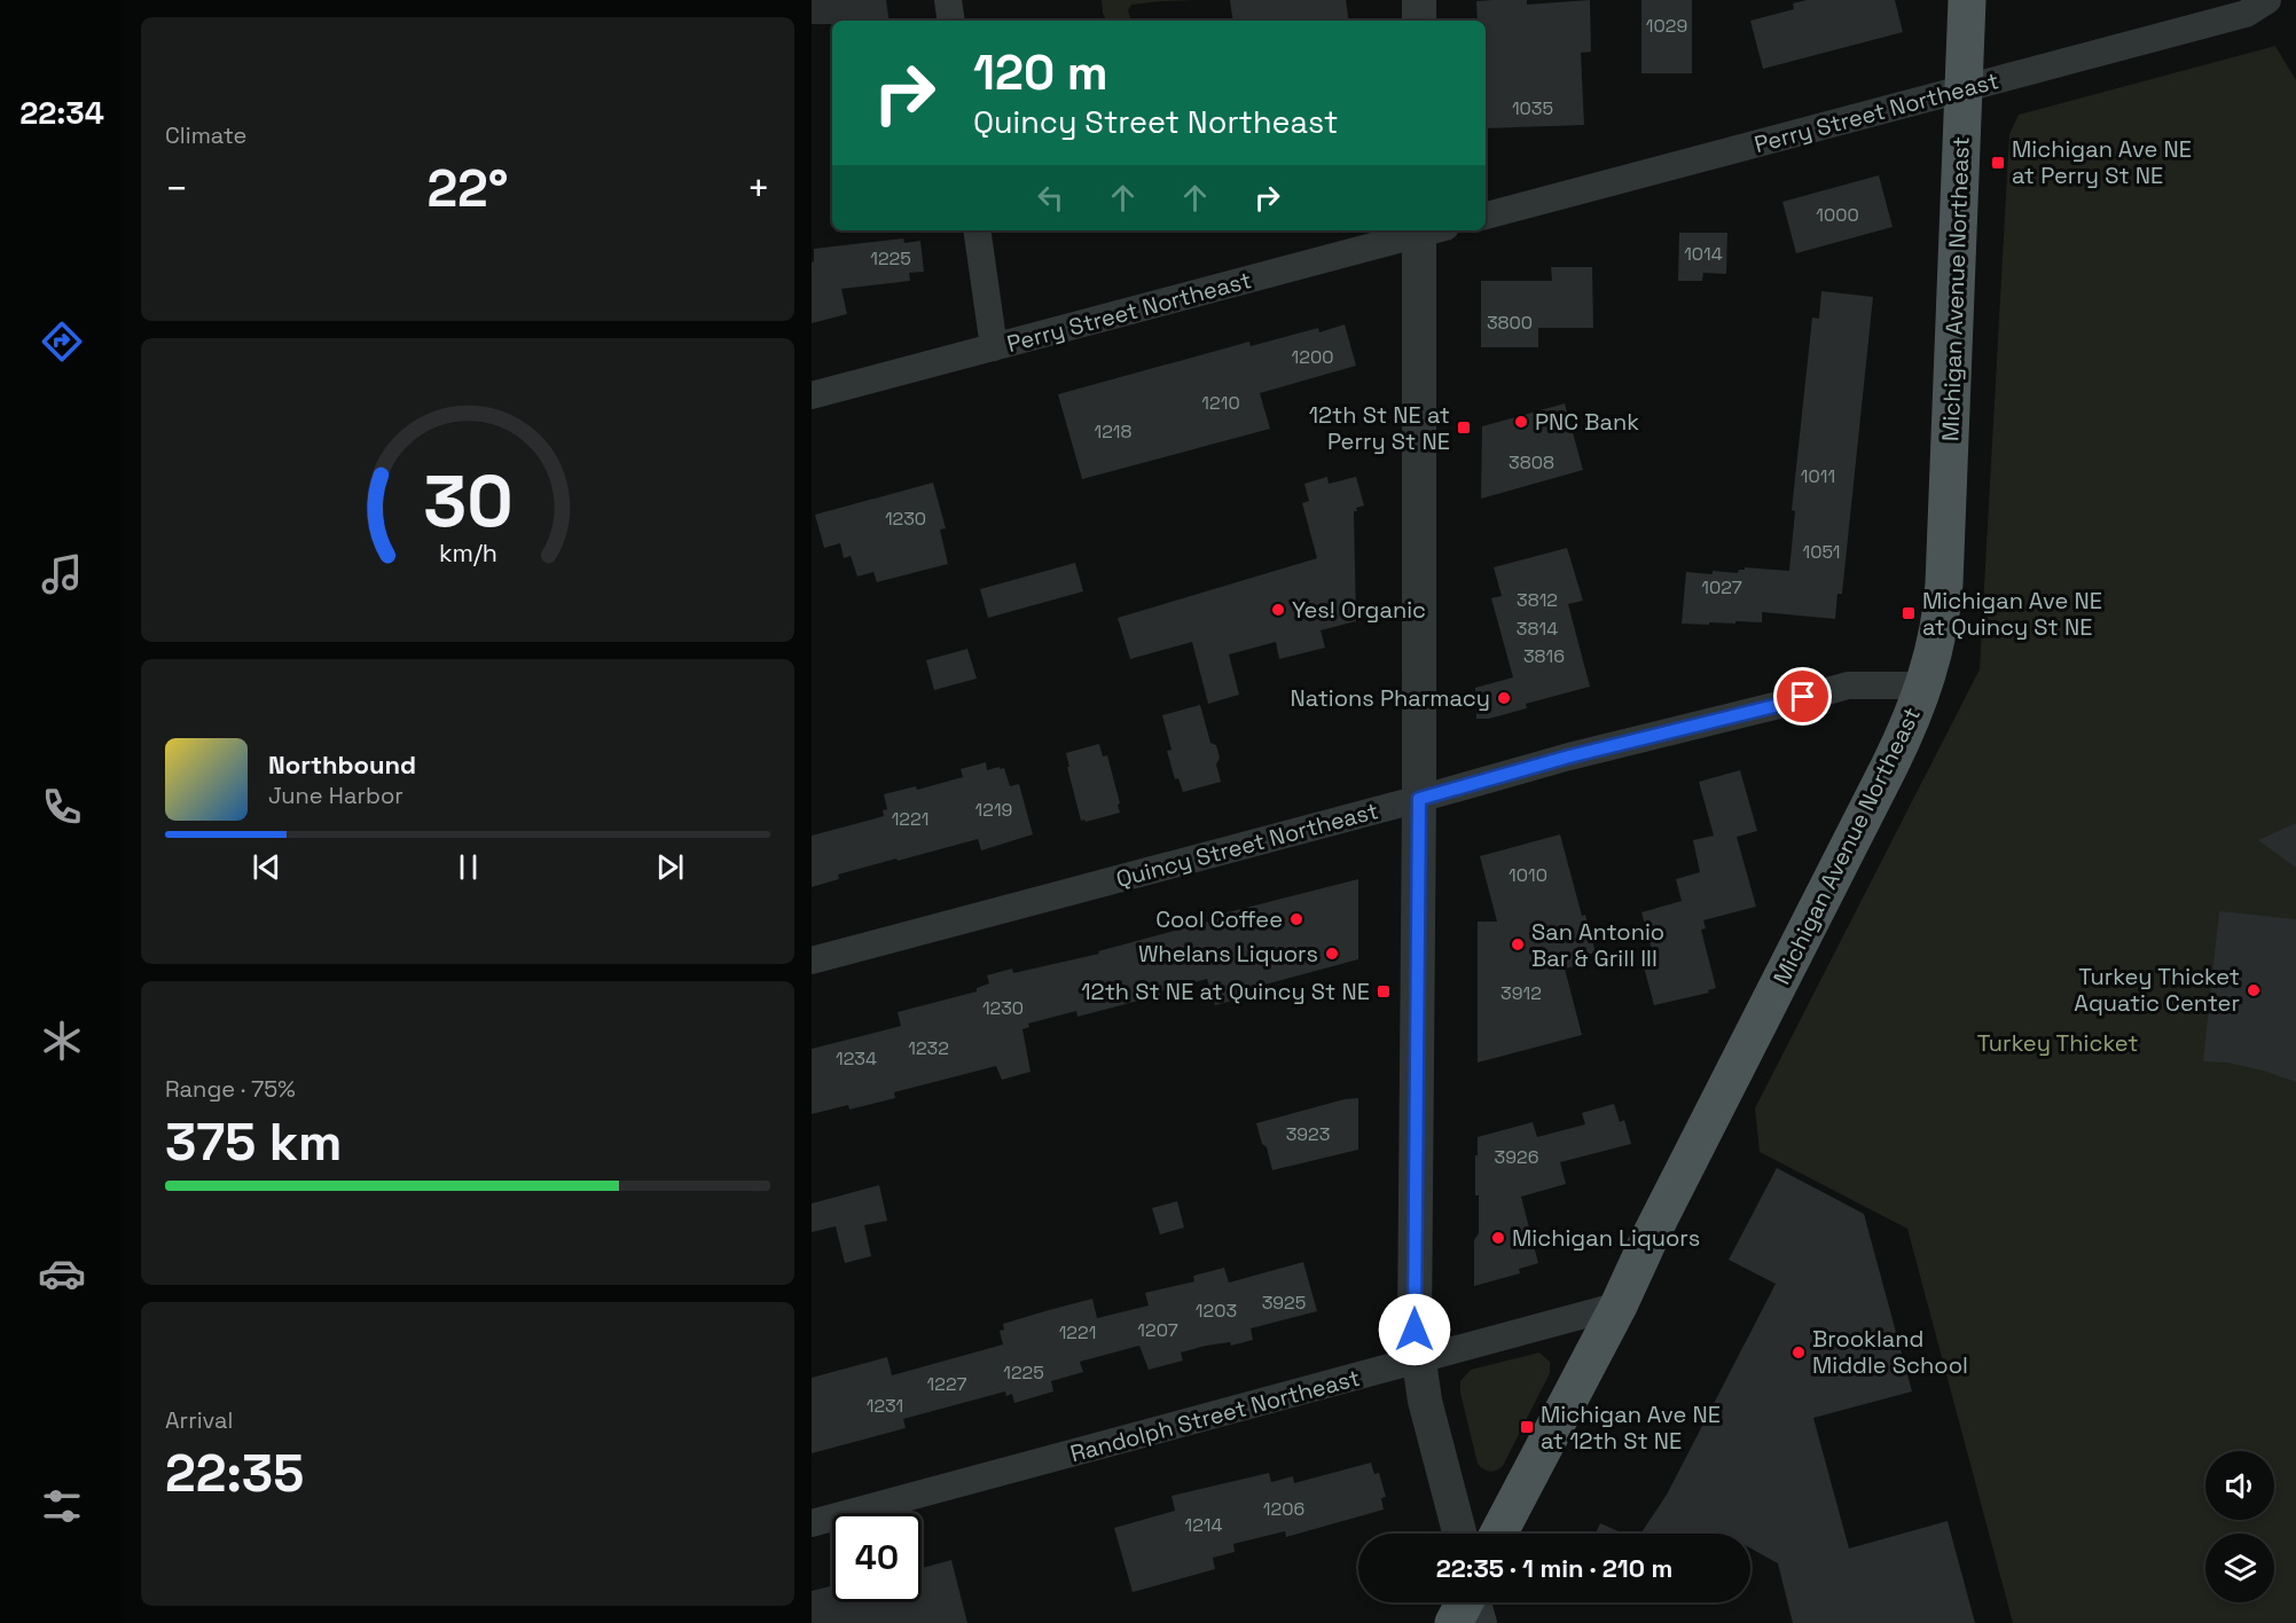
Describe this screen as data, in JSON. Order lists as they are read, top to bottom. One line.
{"streets":{"main road":["Michigan Avenue Northeast"],"street":["Perry Street Northeast","Quincy Street Northeast","Randolph Street Northeast"]},"crossings":[["Perry Street Northeast","Michigan Avenue Northeast"],["Michigan Avenue Northeast","Quincy Street Northeast"],["Michigan Avenue Northeast","Randolph Street Northeast"]],"parks":["Turkey Thicket"],"places":{"transit":["Michigan Ave NE at Perry St NE","12th St NE at Perry St NE","Michigan Ave NE at Quincy St NE","12th St NE at Quincy St NE","Michigan Ave NE at 12th St NE"],"other":["PNC Bank","Yes! Organic","Nations Pharmacy","Cool Coffee","San Antonio Bar & Grill III","Whelans Liquors","Turkey Thicket Aquatic Center","Michigan Liquors","Brookland Middle School"]},"house_numbers":["1029","1035","1000","1014","1225","3800","1200","1210","1218","3808","1011","1230","1051","1027","3812","3814","3816","1219","1221","1010","3912","1230","1232","1234","3923","3926","3925","1203","1207","1221","1225","1227","1231","1206","1214"],"page":{"tabs":"22:34","tile":["Climate",["Range · 75%","375 km"],["Arrival","22:35"]],"turn":["120 m","Quincy Street Northeast"],"heat":["−","22°","+"],"song":["Northbound","June Harbor"],"limit":"40","trip":"22:35 · 1 min · 210 m","gauge":["30","km/h"]}}
